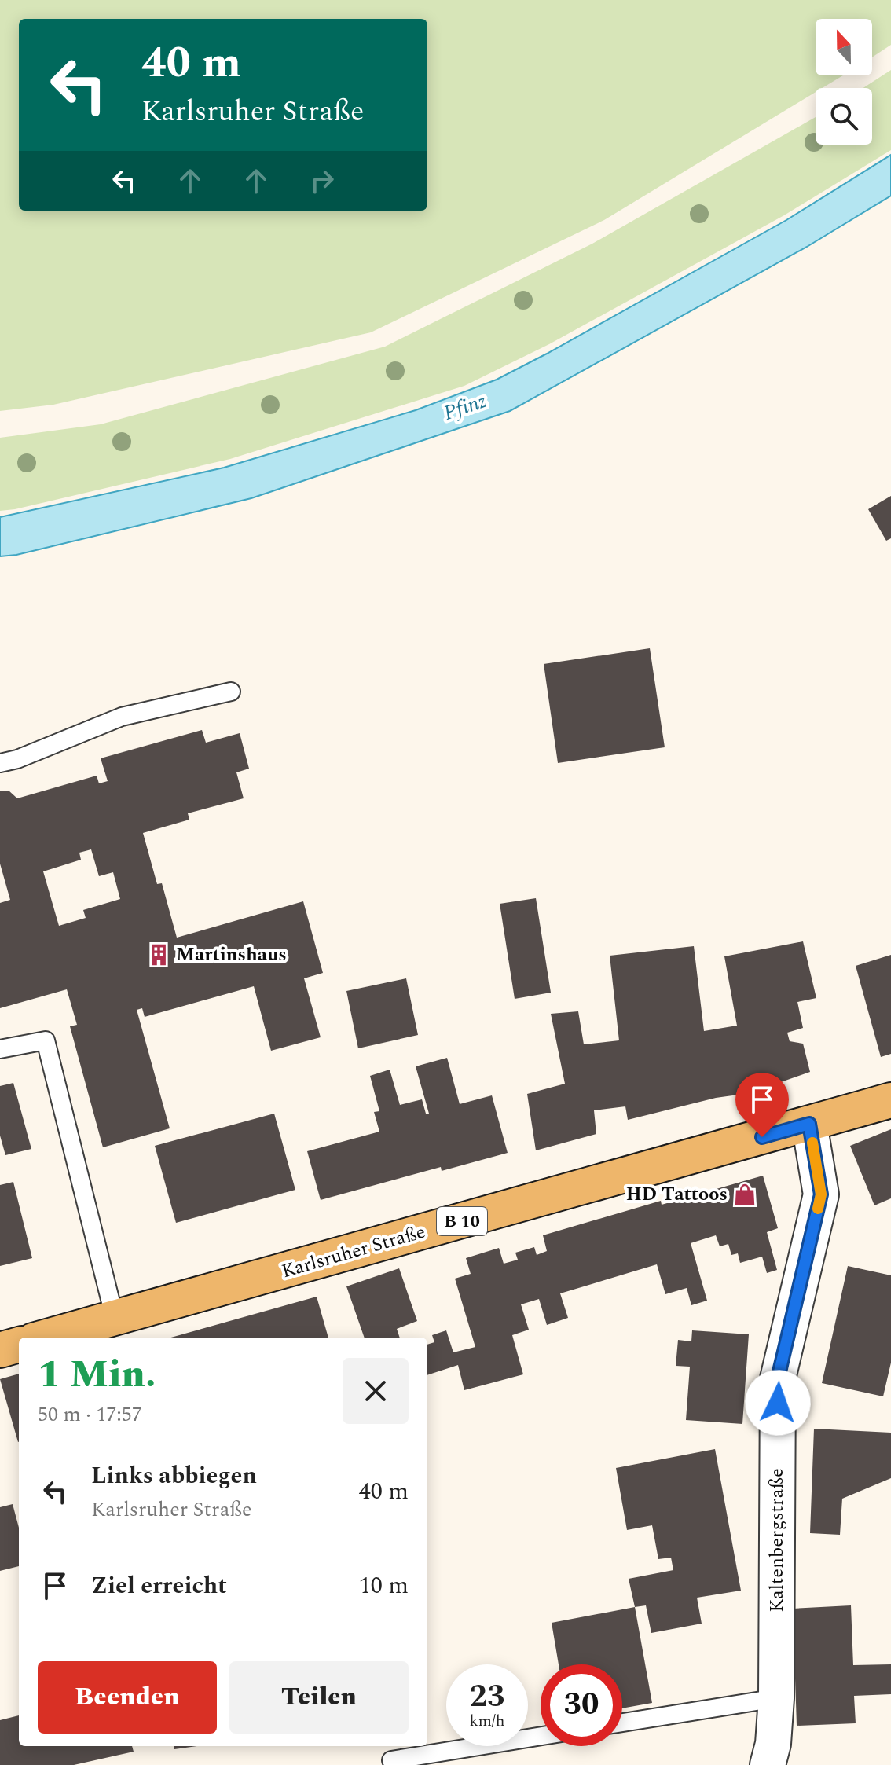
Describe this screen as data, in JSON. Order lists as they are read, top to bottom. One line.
{"streets":{"main road":["B 10","Karlsruher Straße"],"street":["Kaltenbergstraße"]},"crossings":[["Karlsruher Straße","Kaltenbergstraße"]],"water":["Pfinz"],"places":{"building":["Martinshaus"],"shop":["HD Tattoos"]},"north":"top","page":{"turn":["40 m","Karlsruher Straße"],"heading":["1 Min.","50 m · 17:57"],"list":[{"name":"Links abbiegen","note":"Karlsruher Straße","value":"40 m"},{"name":"Ziel erreicht","value":"10 m"}],"buttons":["Beenden","Teilen"],"speed":"23 km/h","limit":"30"}}
